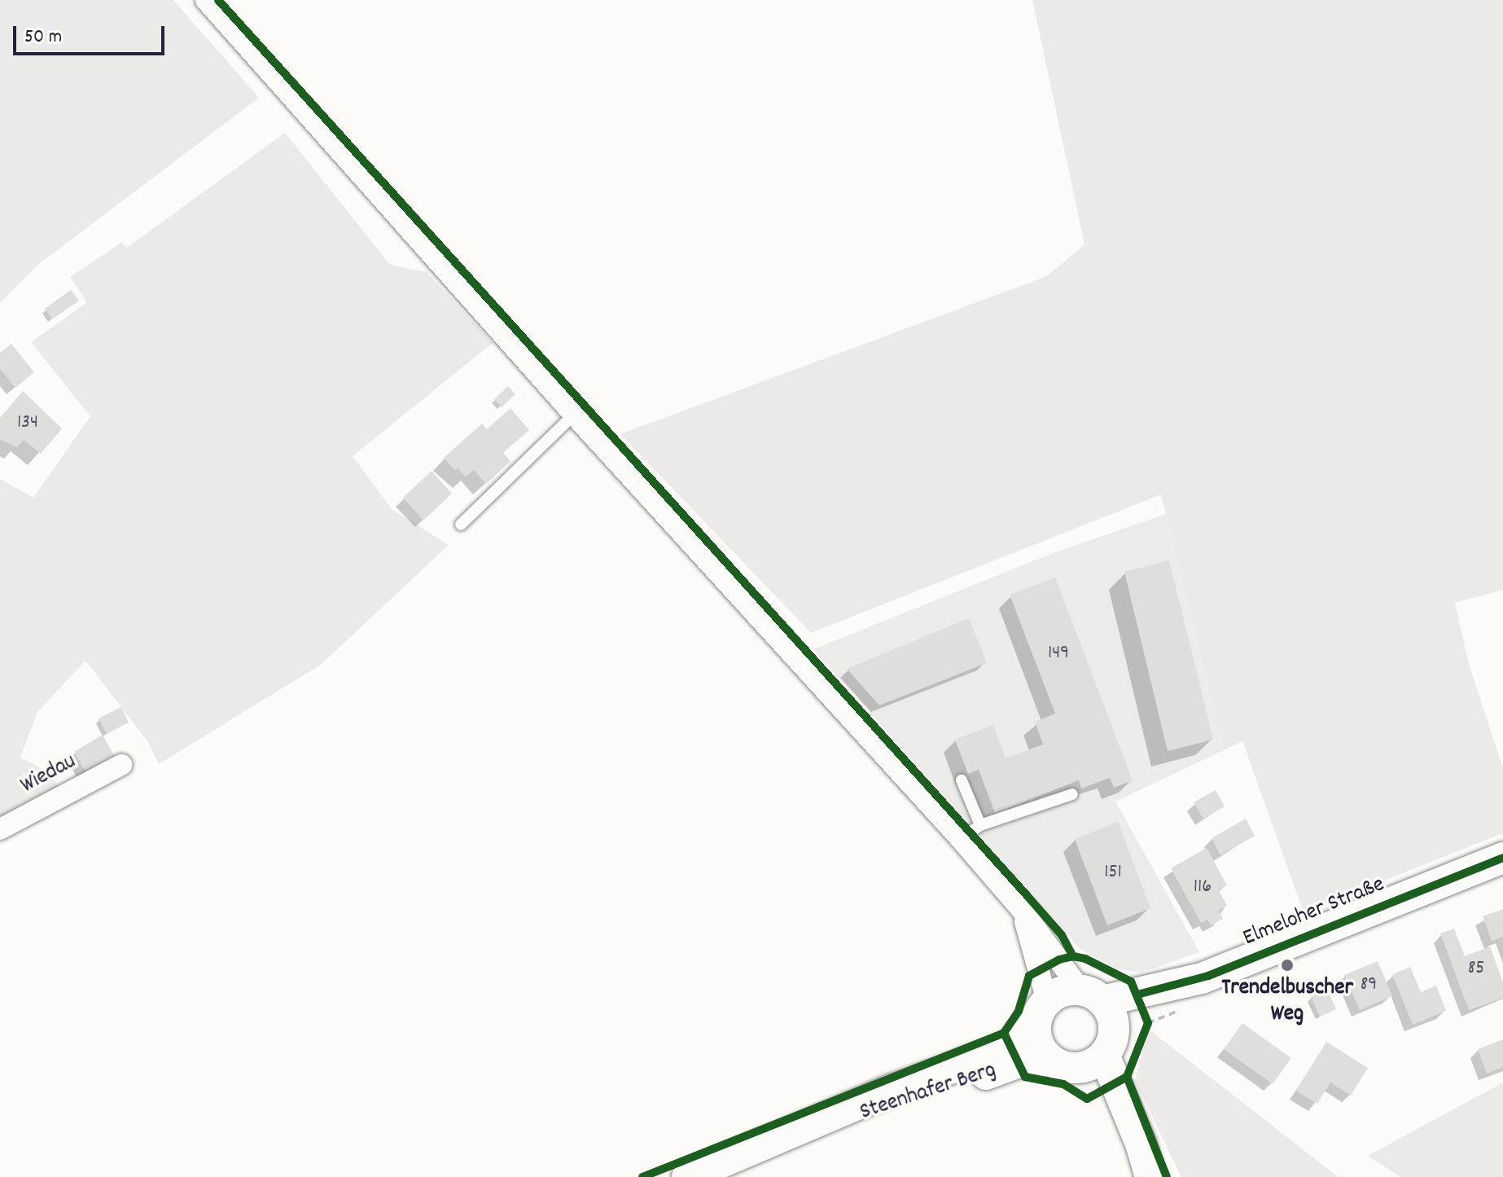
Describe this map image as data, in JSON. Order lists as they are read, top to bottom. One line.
{"streets":{"street":["Wiedau","Elmeloher Straße","Steenhafer Berg"]},"crossings":[["Elmeloher Straße","Steenhafer Berg"]],"places":["Trendelbuscher Weg"],"house_numbers":["134","149","151","116","85","89"],"scale_bar":"50 m"}
